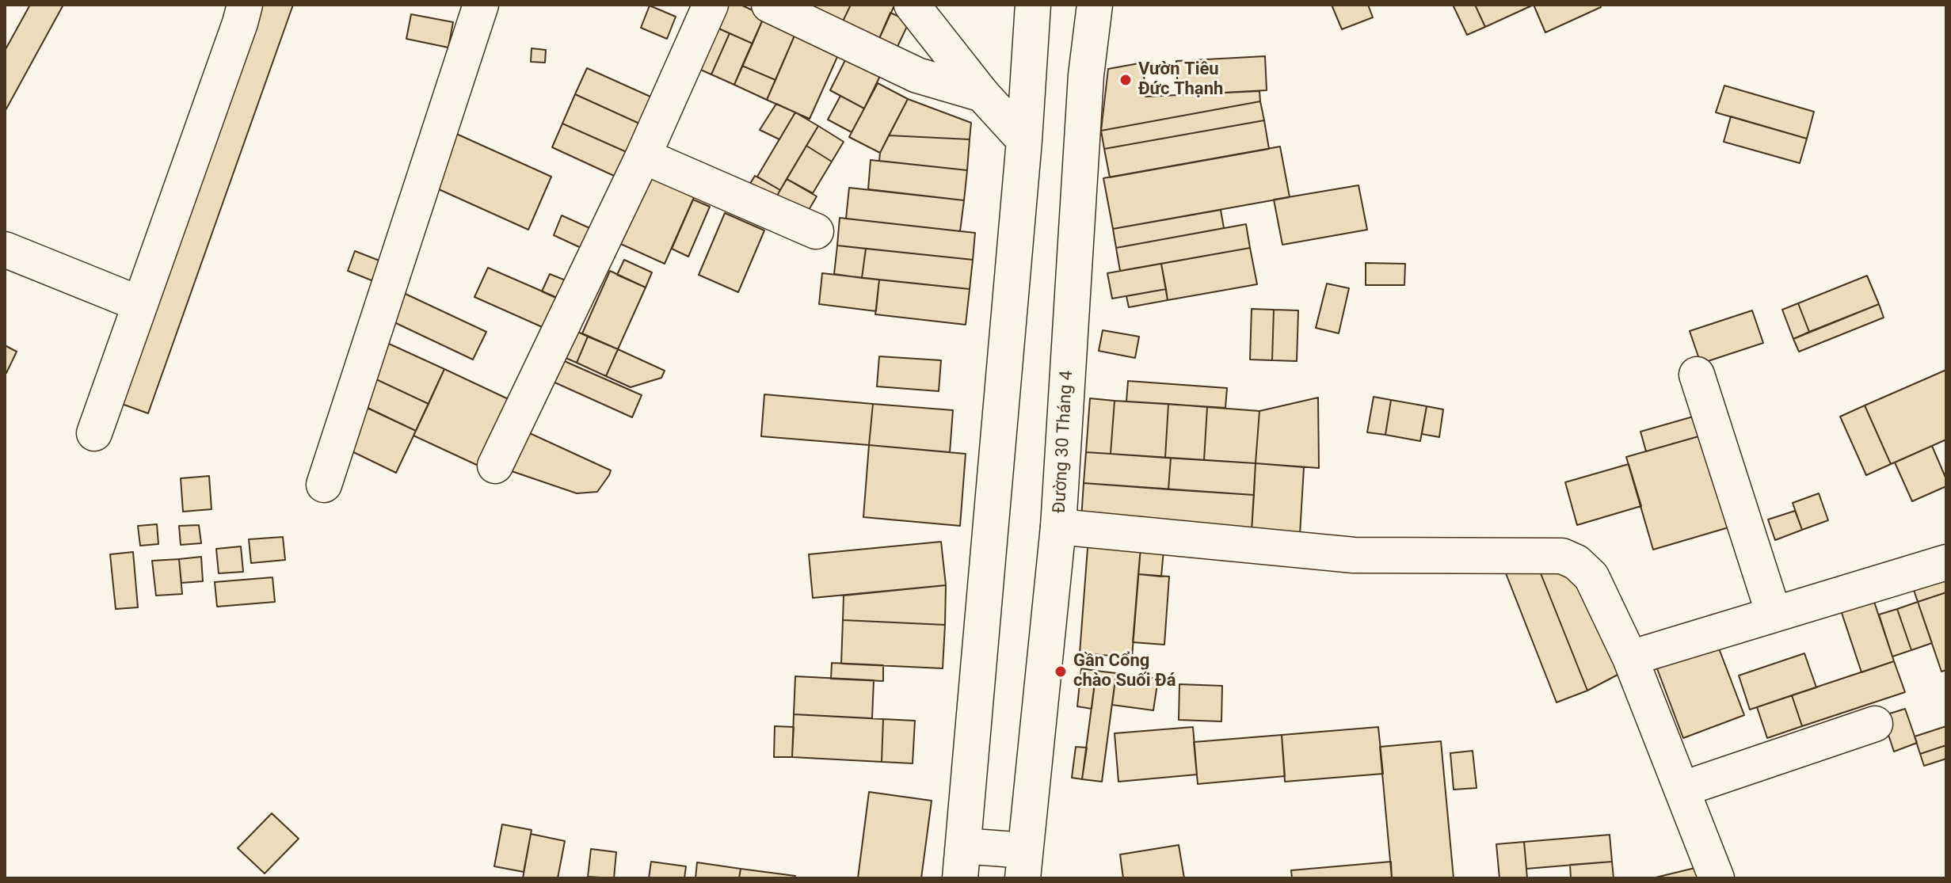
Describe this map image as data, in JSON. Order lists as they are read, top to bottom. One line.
{"streets":{"street":["Đường 30 Tháng 4"]},"places":["Vườn Tiêu Đức Thạnh","Gần Cổng chào Suối Đá"]}
